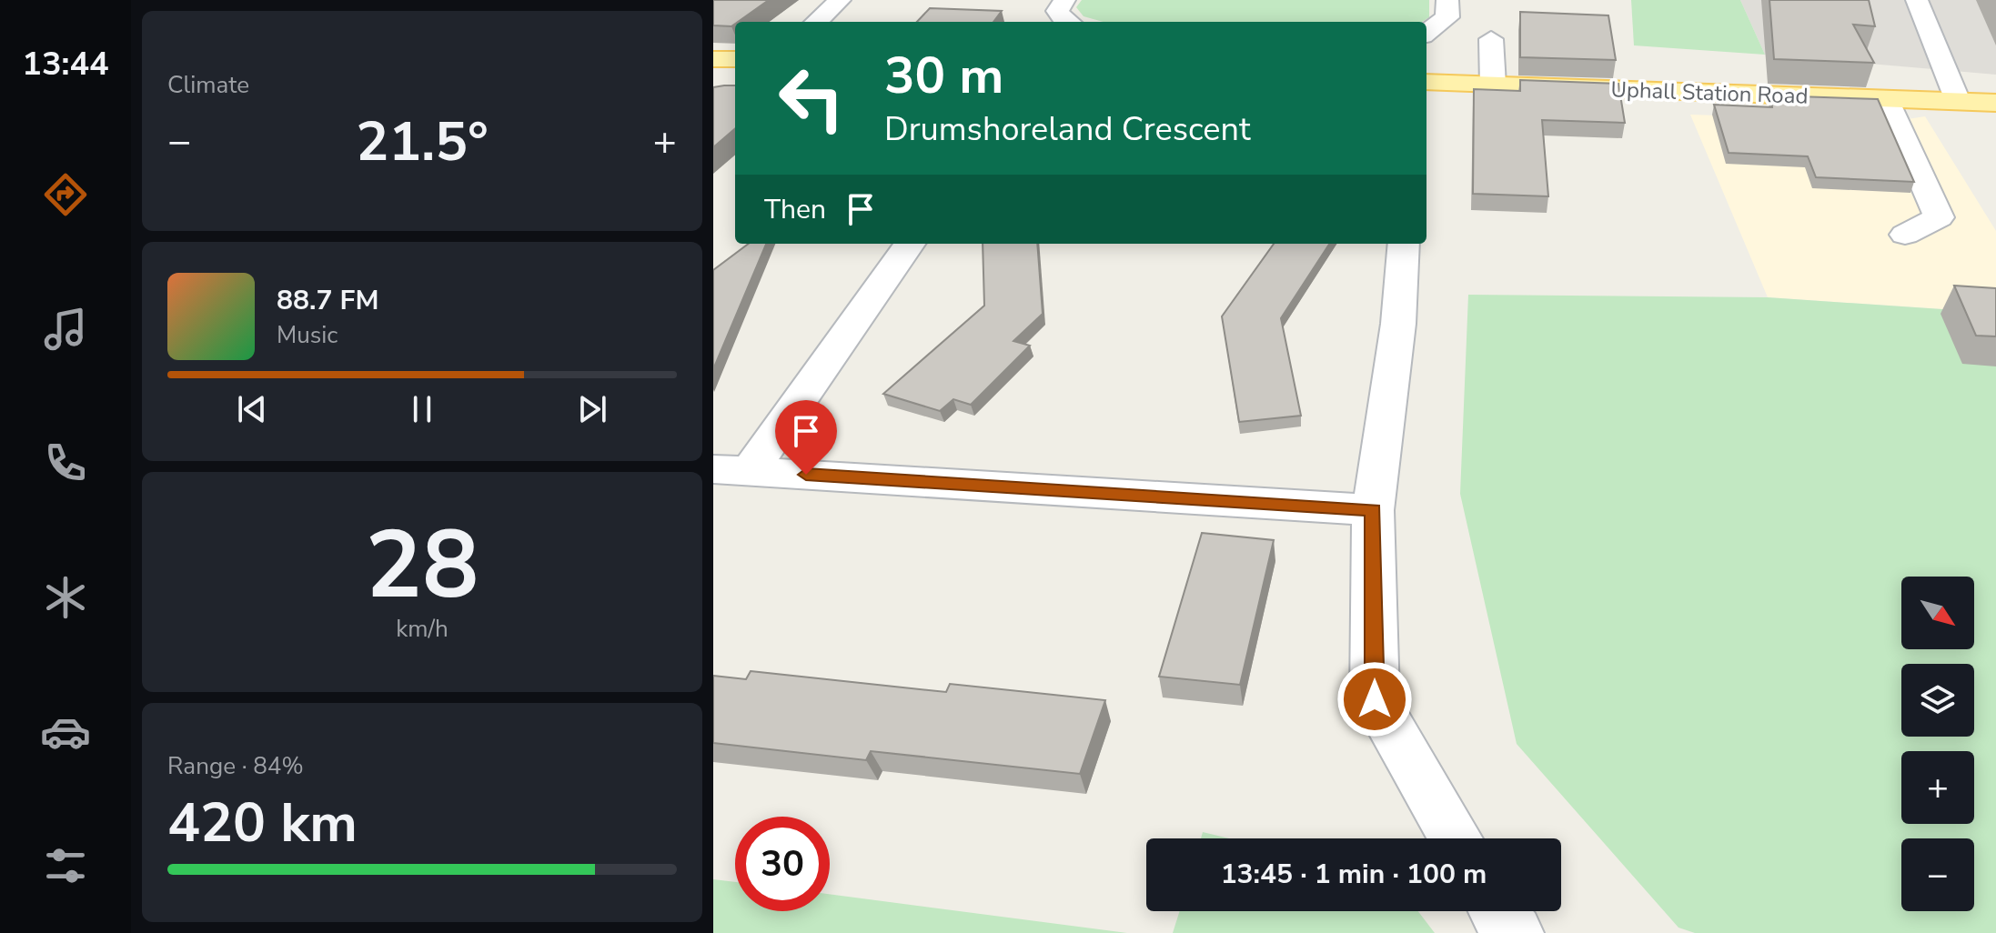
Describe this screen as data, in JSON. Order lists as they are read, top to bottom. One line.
{"streets":{"main road":["Uphall Station Road"]},"north":"bottom right","page":{"tabs":"13:44","tile":["Climate",["28","km/h"],["Range · 84%","420 km"]],"turn":["30 m","Drumshoreland Crescent"],"heat":["−","21.5°","+"],"then":"Then","song":["88.7 FM","Music"],"map_buttons":["+","−"],"limit":"30","trip":"13:45 · 1 min · 100 m"}}
